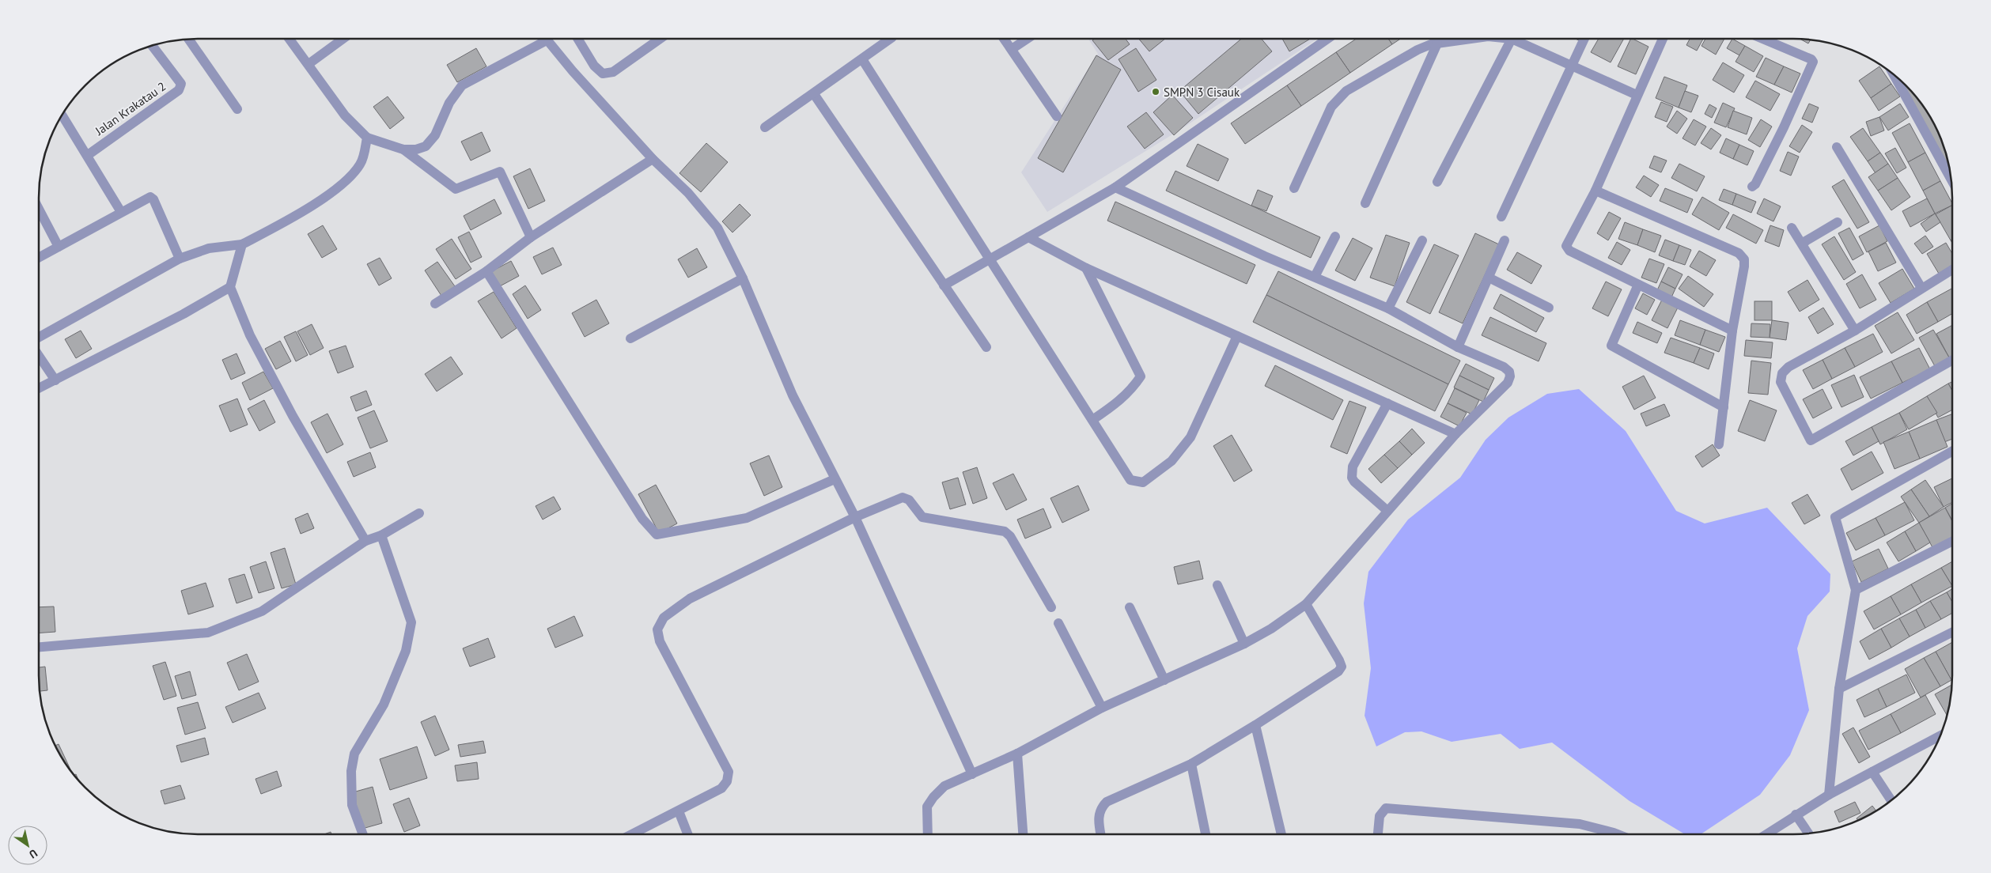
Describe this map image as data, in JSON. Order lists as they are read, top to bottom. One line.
{"streets":{"street":["Jalan Krakatau 2"]},"places":["SMPN 3 Cisauk"],"north":"bottom right"}
